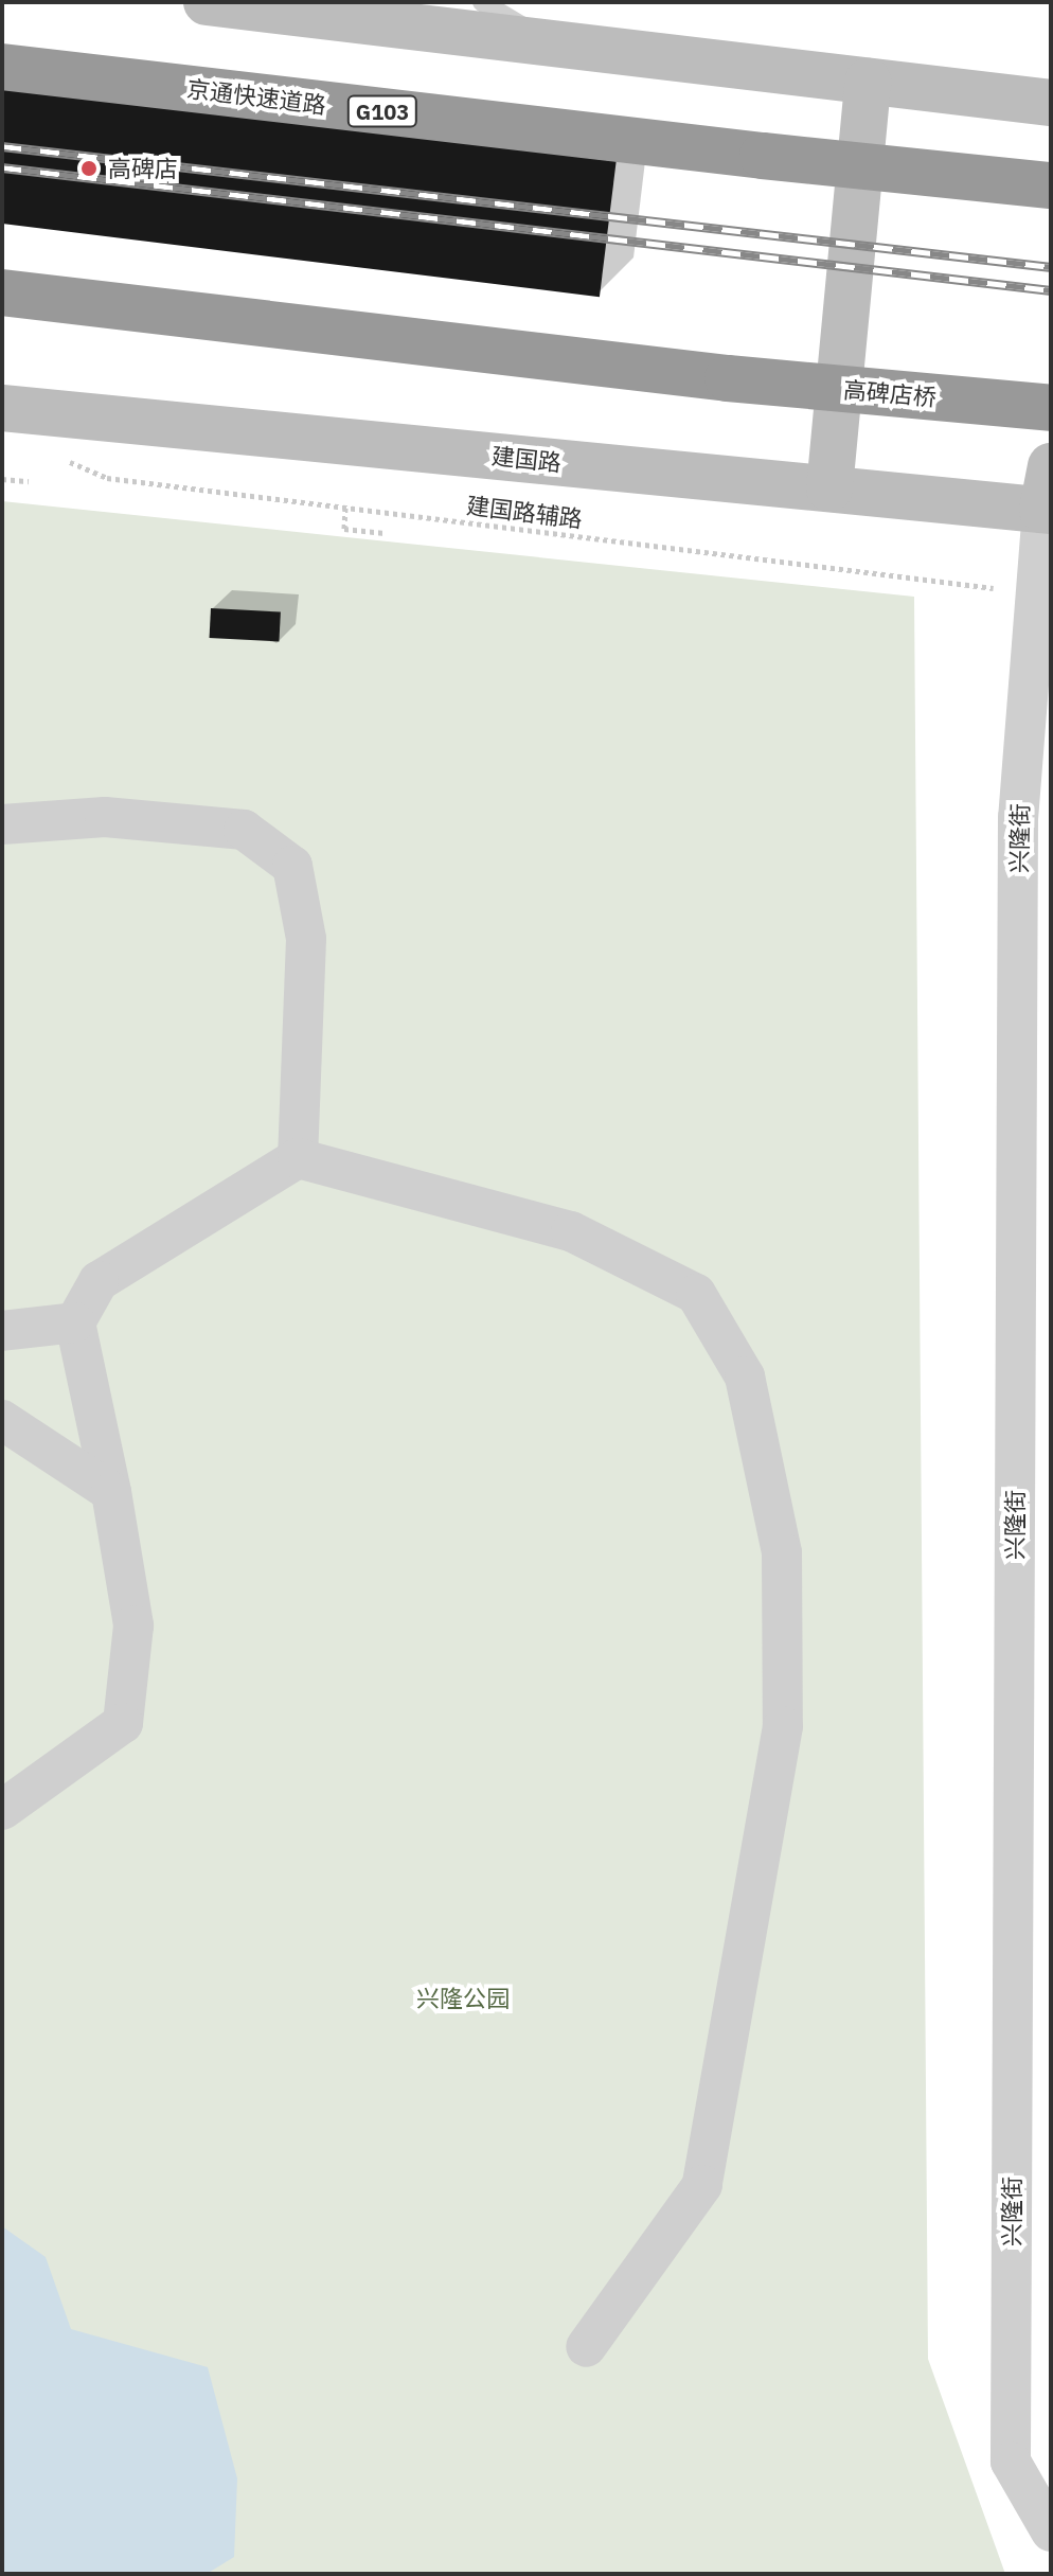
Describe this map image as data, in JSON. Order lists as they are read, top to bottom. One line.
{"streets":{"highway":["京通快速道路","G103","高碑店桥"],"main road":["建国路"],"street":["兴隆街"],"path":["建国路辅路"]},"crossings":[["建国路","兴隆街"],["建国路辅路","兴隆街"]],"parks":["兴隆公园"],"places":["高碑店"]}
